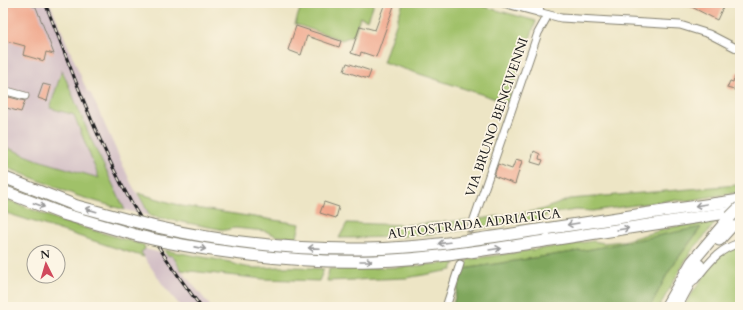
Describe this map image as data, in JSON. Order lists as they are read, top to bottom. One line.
{"streets":{"highway":["AUTOSTRADA ADRIATICA"],"street":["VIA BRUNO BENCIVENNI"]},"north":"top"}
